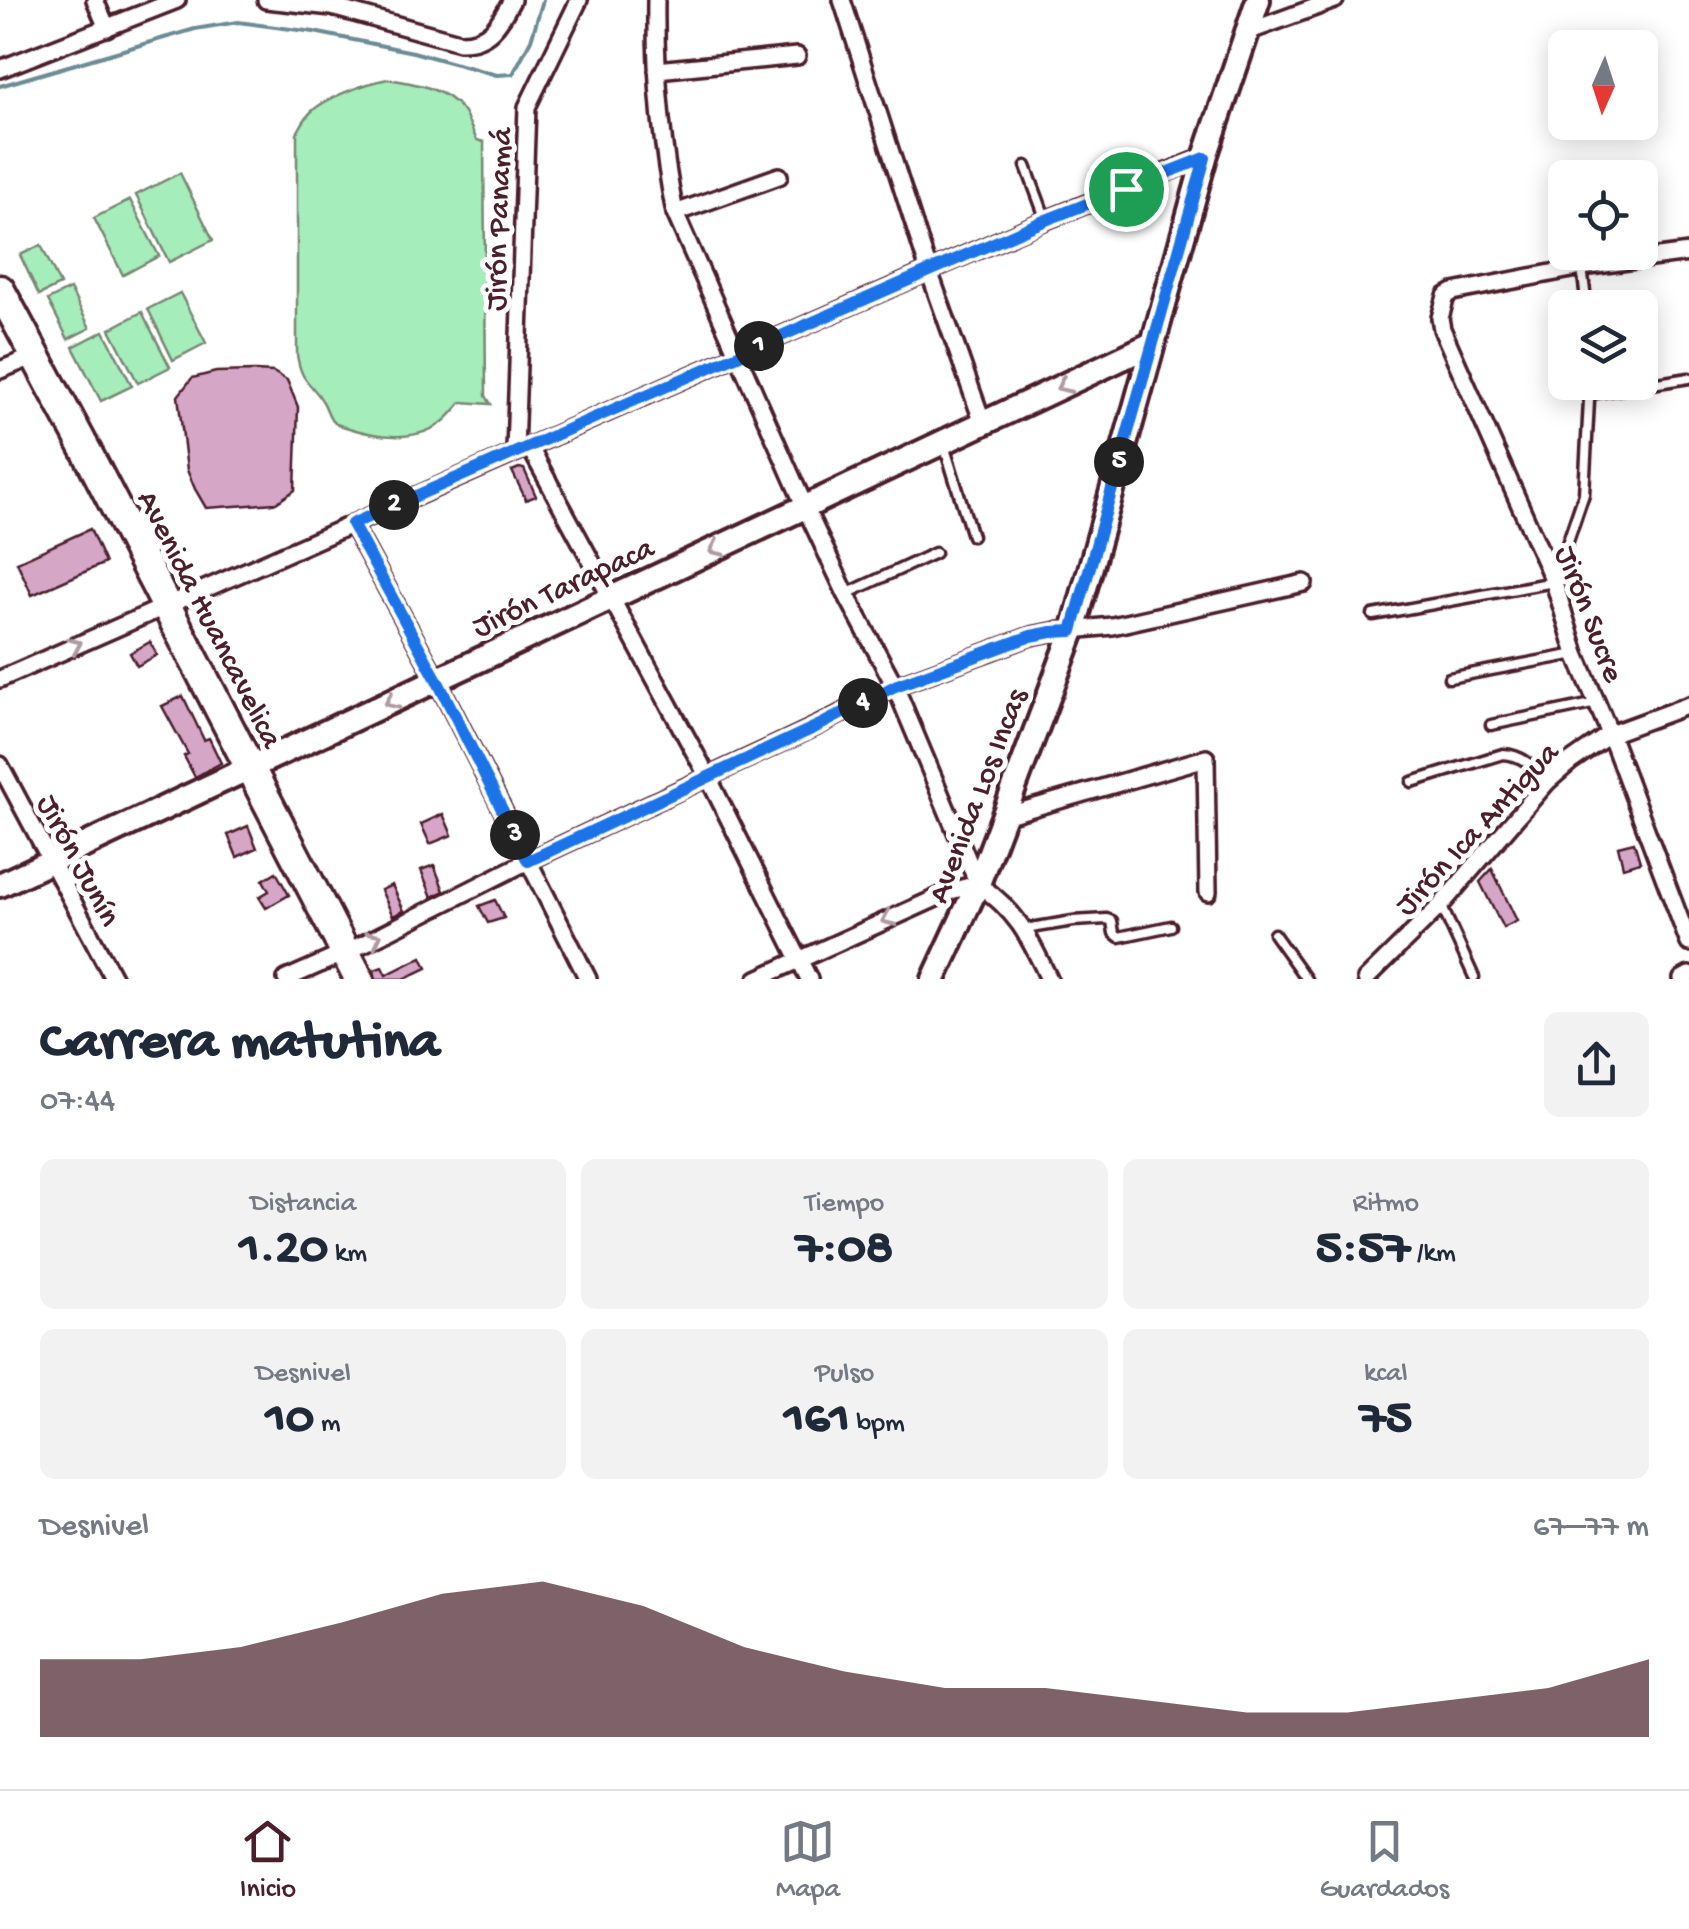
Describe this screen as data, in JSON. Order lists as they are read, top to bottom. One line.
{"streets":{"highway":["Avenida Huancavelica"],"street":["Jirón Panamá","Jirón Tarapaca","Jirón Sucre","Avenida Los Incas","Jirón Ica Antigua","Jirón Junín"]},"crossings":[["Jirón Tarapaca","Avenida Huancavelica"],["Jirón Tarapaca","Avenida Los Incas"],["Jirón Tarapaca","Jirón Junín"],["Jirón Sucre","Jirón Ica Antigua"]],"north":"bottom","page":{"pins":["1","5","2","4","3"],"heading":["Carrera matutina","07:44"],"stats":[["Distancia","1.20 km"],["Tiempo","7:08"],["Ritmo","5:57 /km"],["Desnivel","10 m"],["Pulso","161 bpm"],["kcal","75"]],"chart":["Desnivel","67–77 m"],"tabs":["Inicio","Mapa","Guardados"]}}
